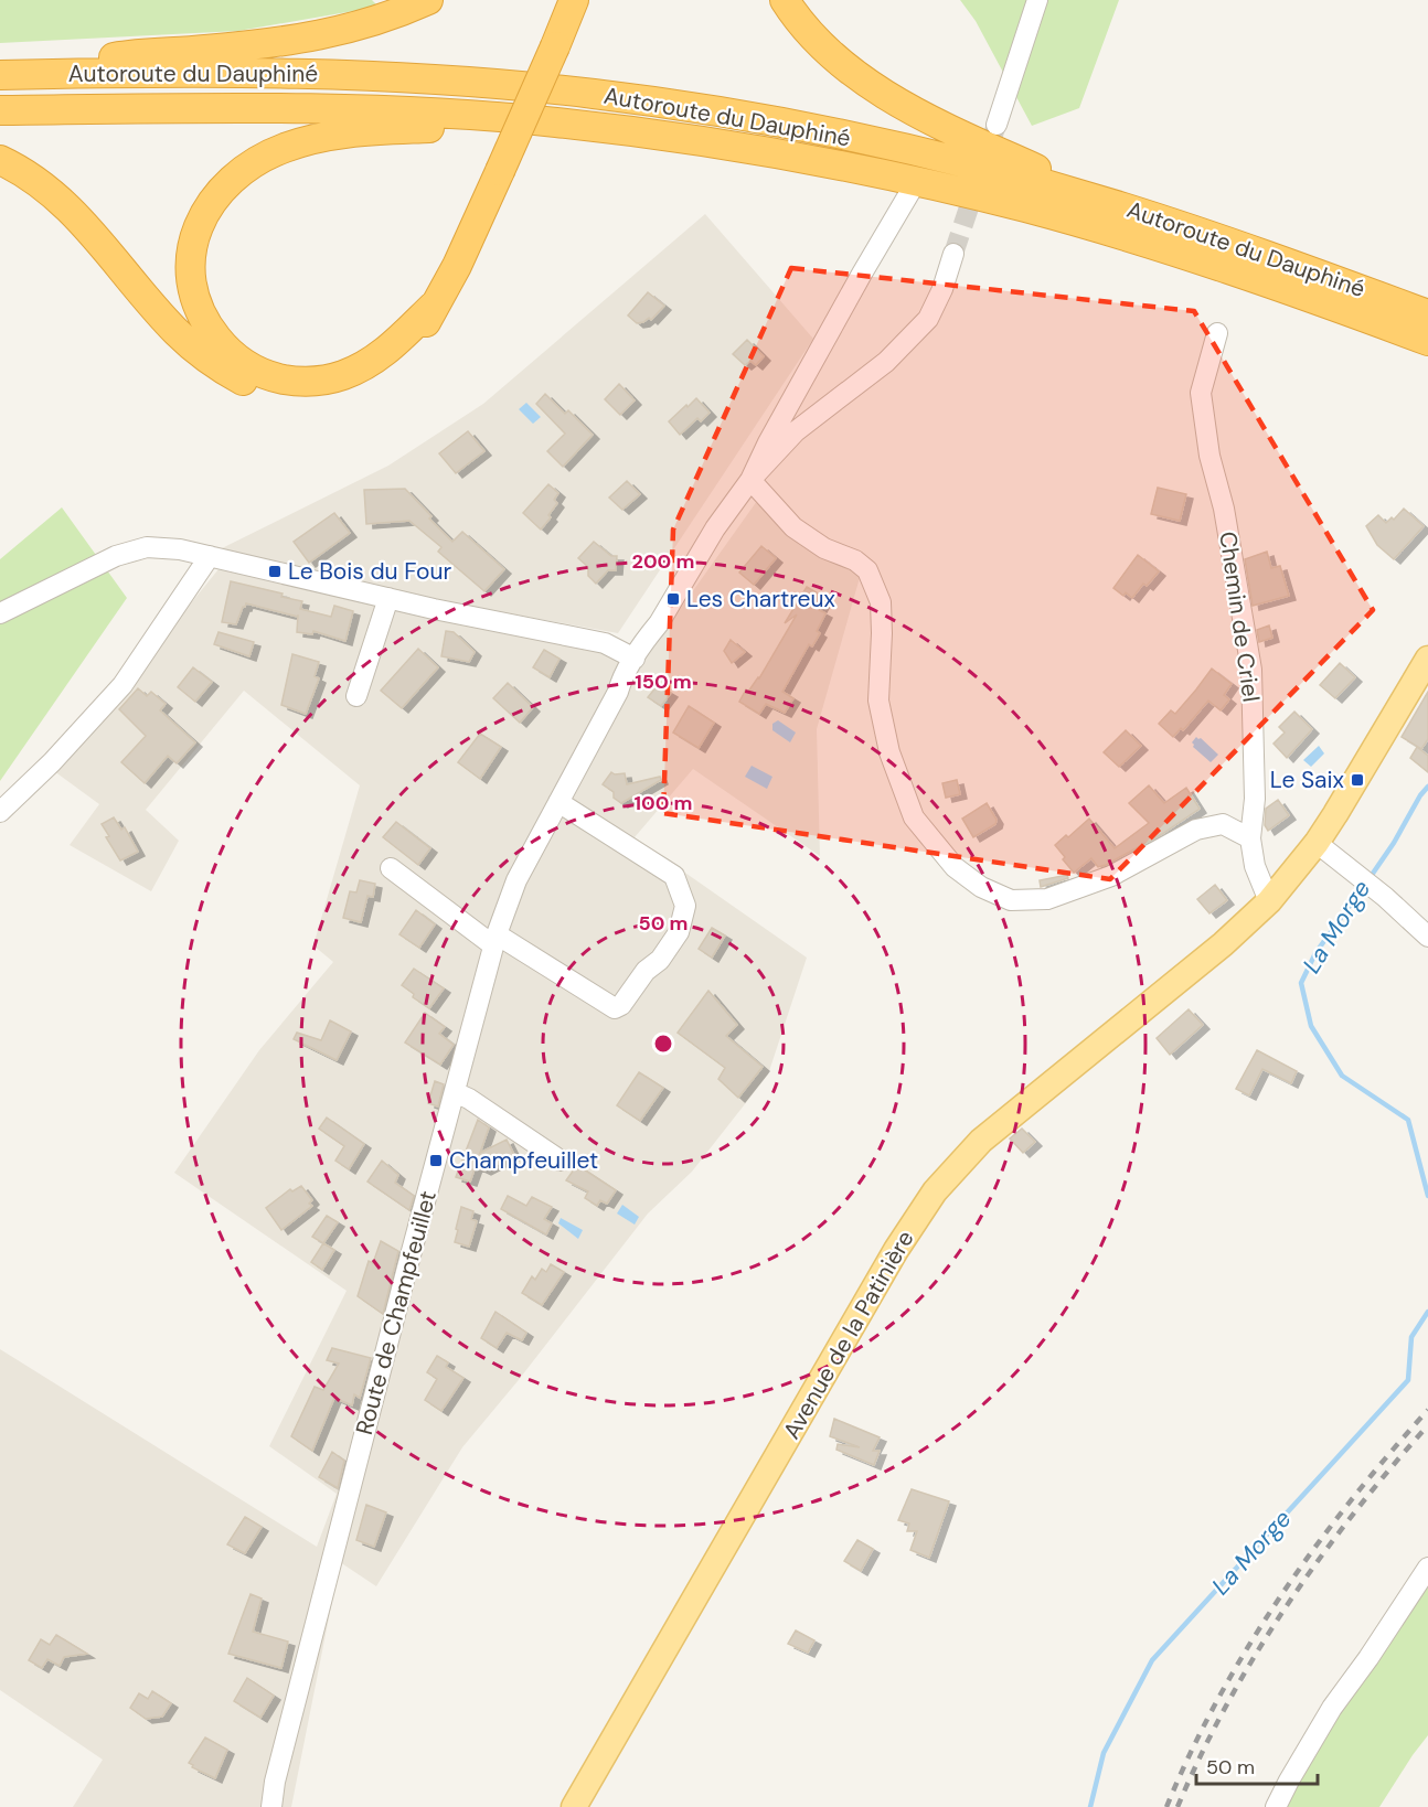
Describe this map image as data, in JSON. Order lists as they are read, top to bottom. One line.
{"streets":{"highway":["Autoroute du Dauphiné"],"main road":["Avenue de la Patinière"],"street":["Chemin de Criel","Route de Champfeuillet"]},"crossings":[["Chemin de Criel","Avenue de la Patinière"]],"water":["La Morge"],"places":{"transit":["Le Bois du Four","Les Chartreux","Le Saix","Champfeuillet"]},"scale_bar":"50 m","rings":["200 m","150 m","100 m","50 m"]}
